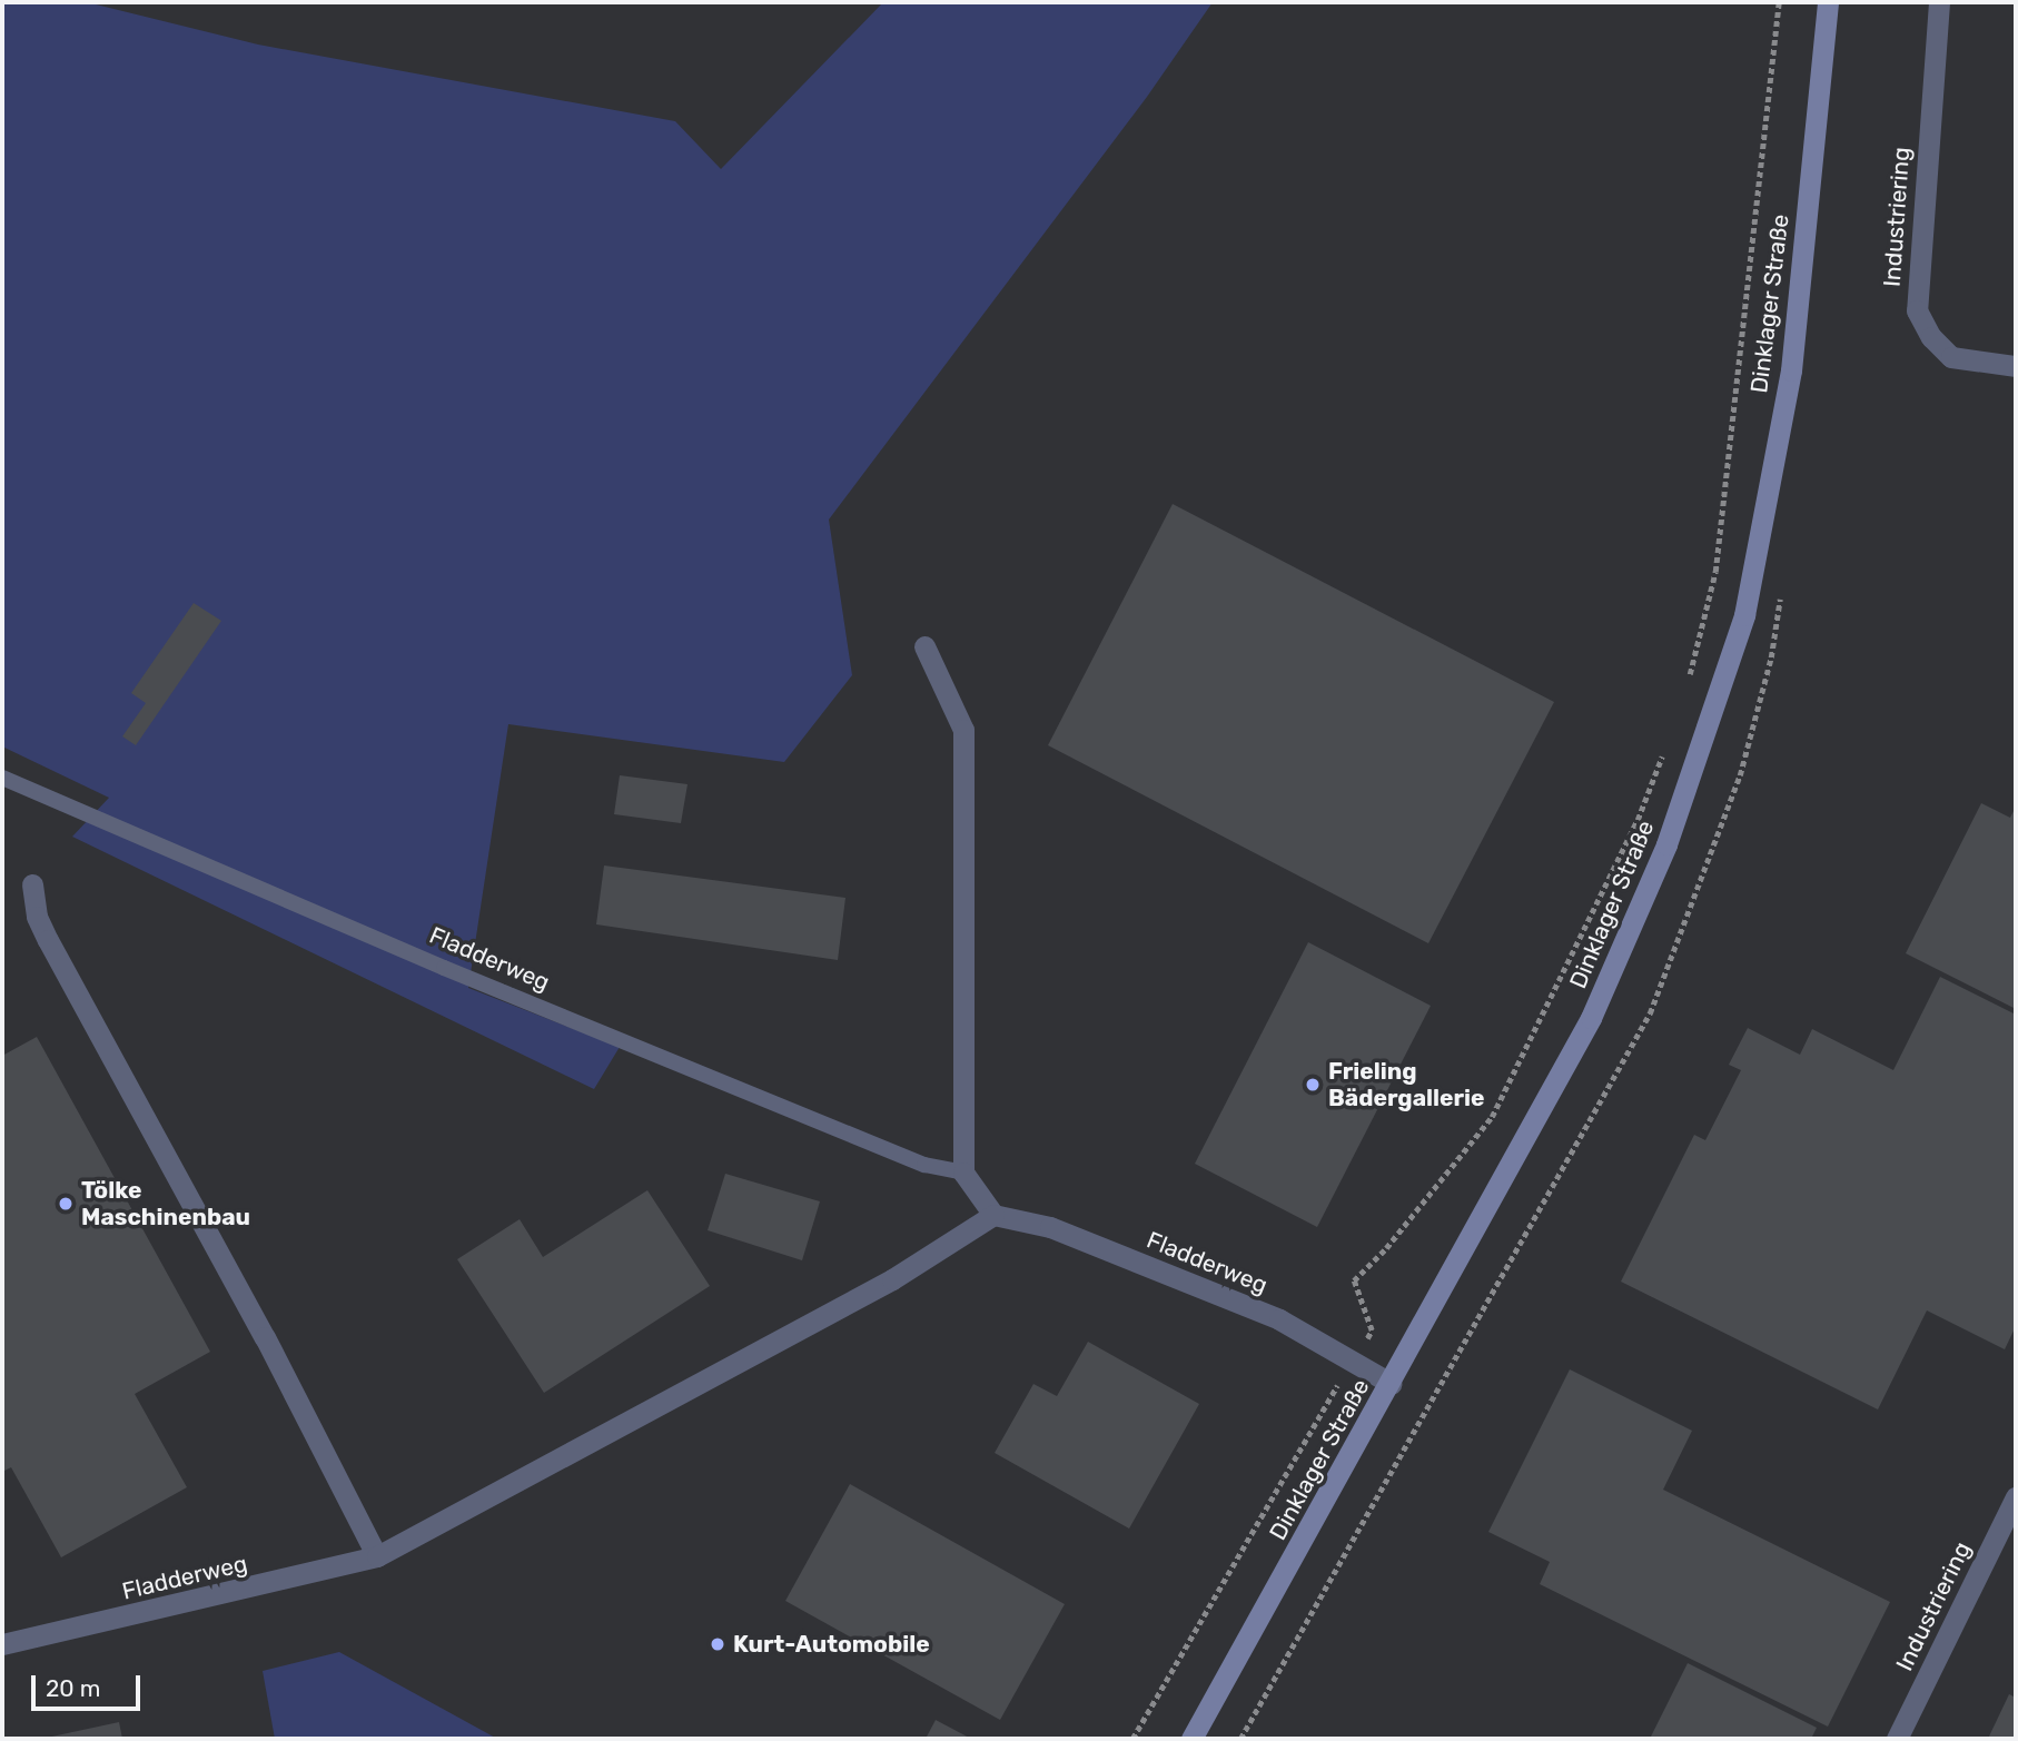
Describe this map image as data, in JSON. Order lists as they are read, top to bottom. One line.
{"streets":{"main road":["Dinklager Straße"],"street":["Industriering","Fladderweg"]},"crossings":[["Dinklager Straße","Fladderweg"]],"places":["Frieling Bädergallerie","Tölke Maschinenbau","Kurt-Automobile"],"scale_bar":"20 m"}
